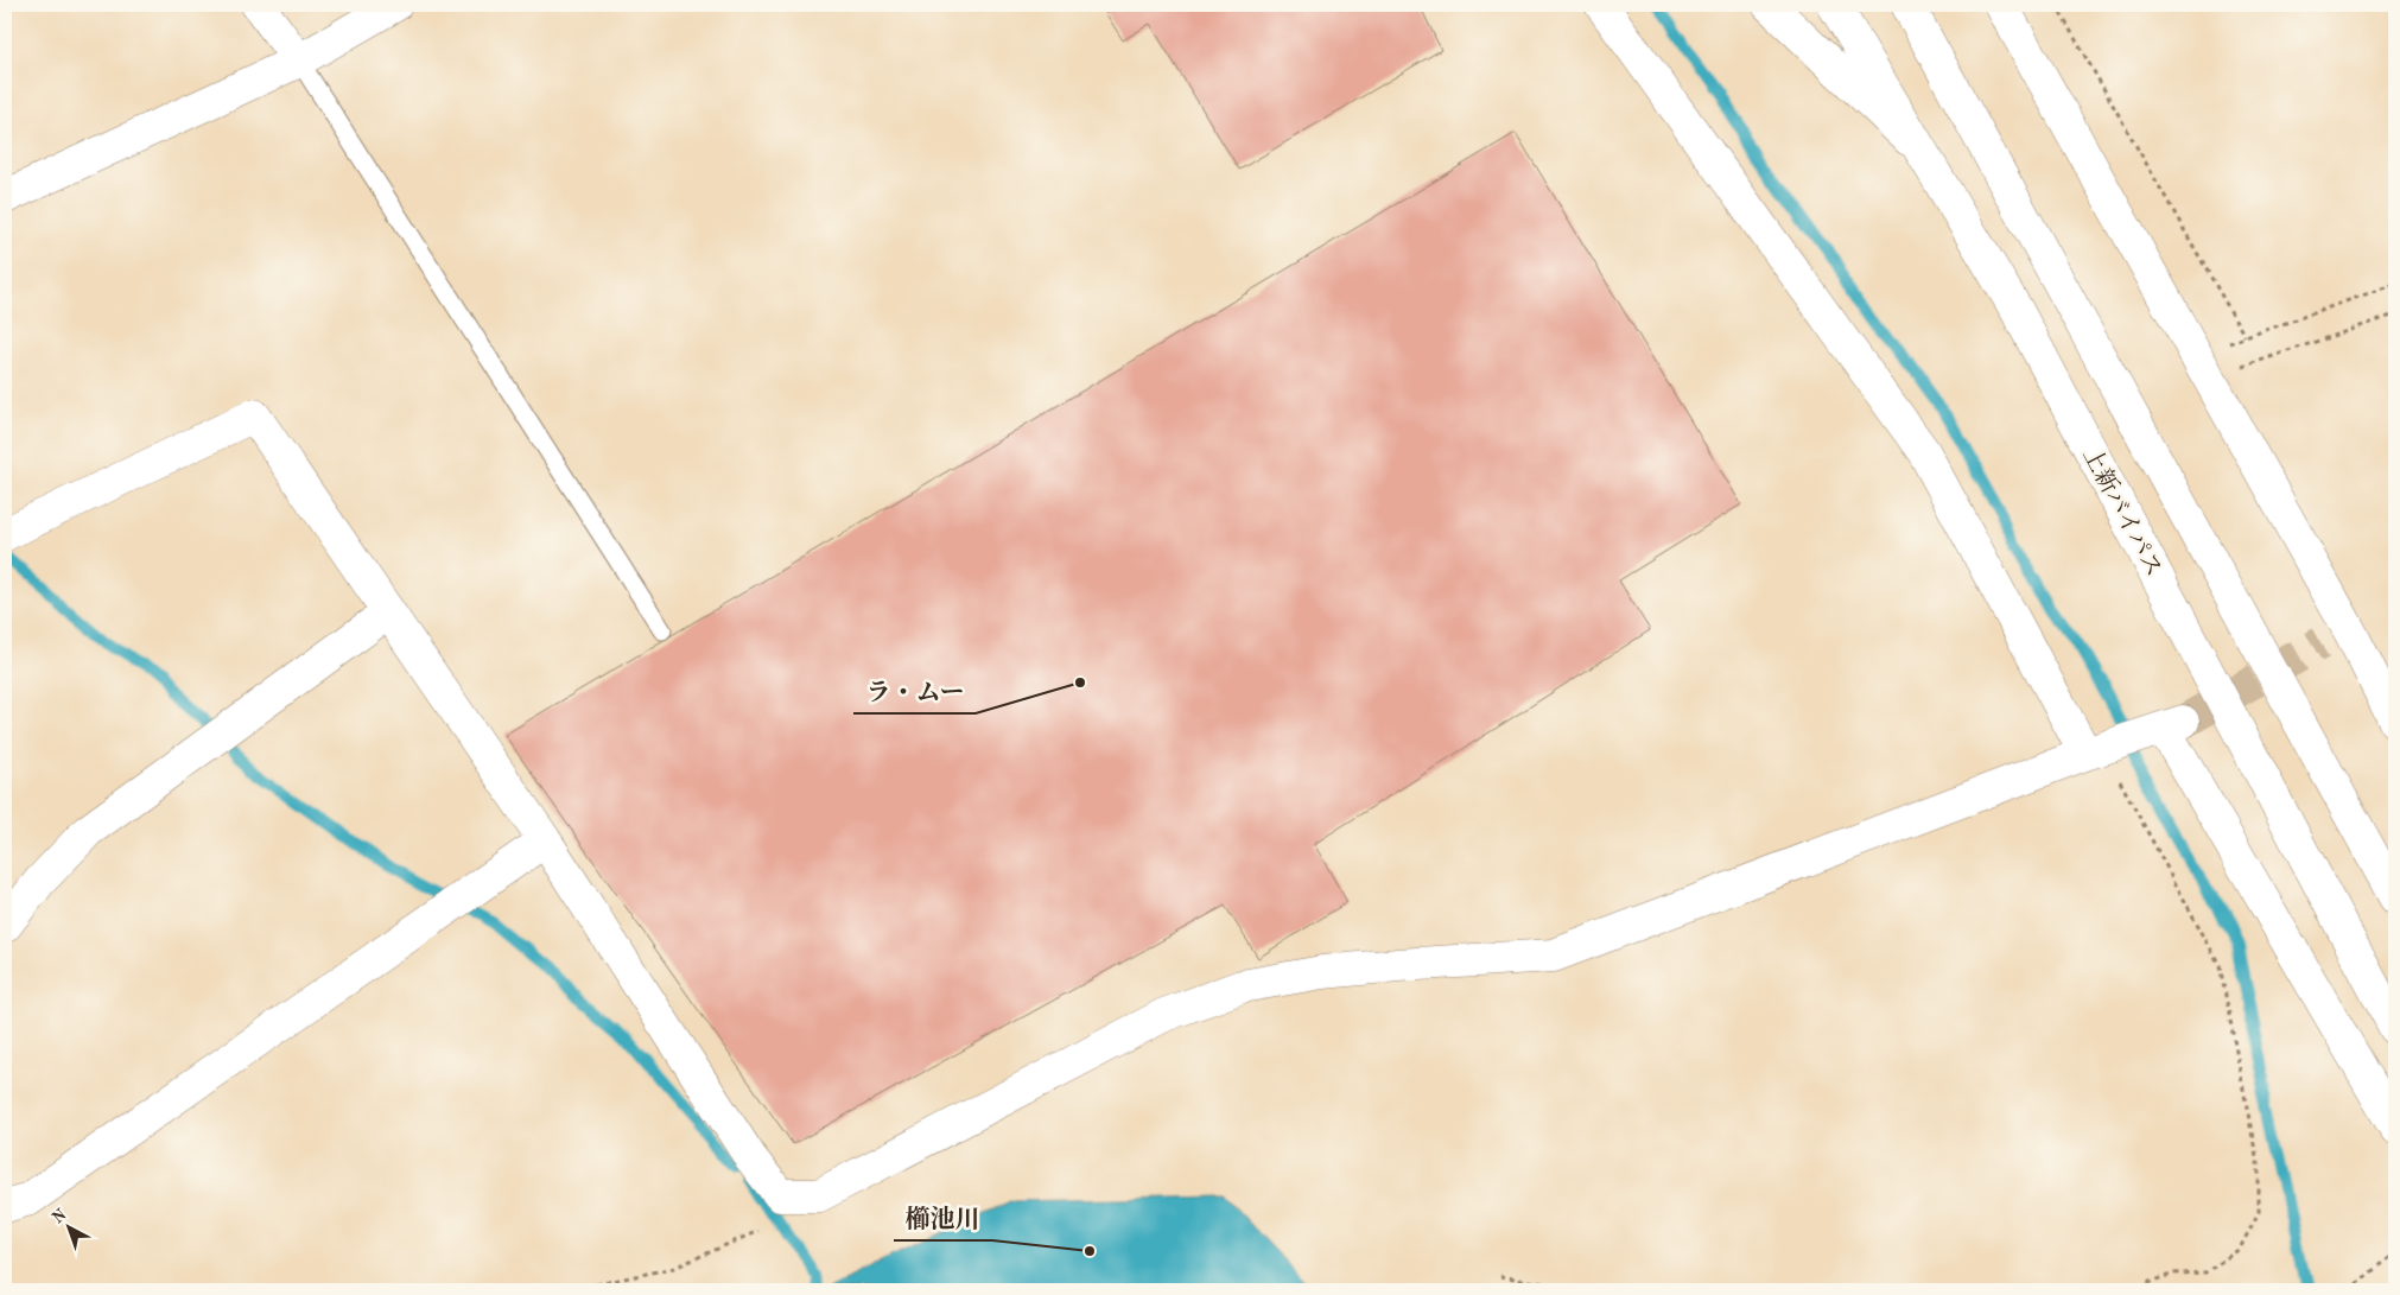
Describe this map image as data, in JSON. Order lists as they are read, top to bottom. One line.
{"streets":{"main road":["上新バイパス"]},"places":["ラ・ムー","櫛池川"],"north":"top left"}
